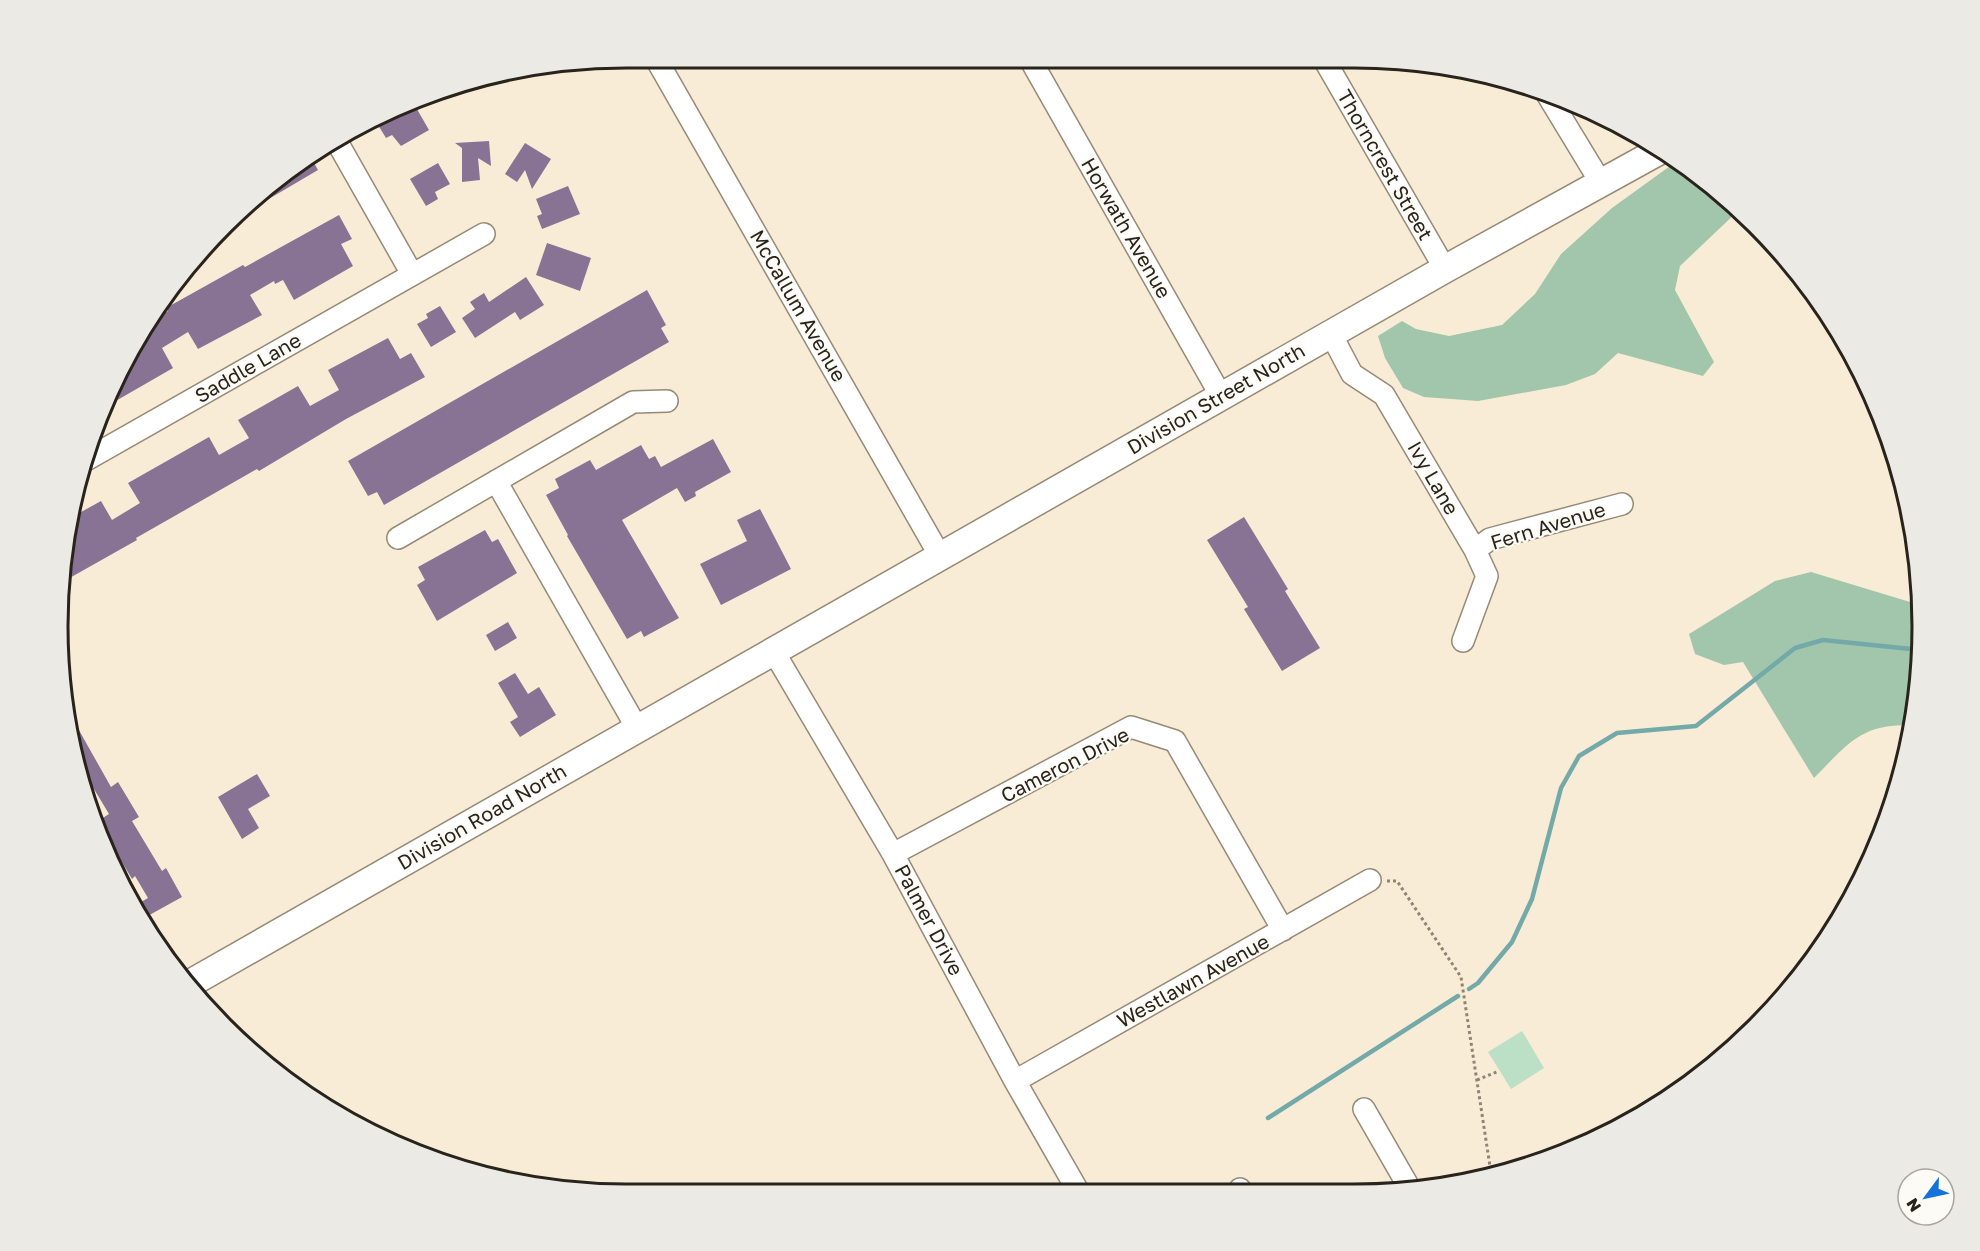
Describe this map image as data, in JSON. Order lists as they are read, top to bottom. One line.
{"streets":{"main road":["Division Street North","Division Road North"],"street":["Thorncrest Street","Horwath Avenue","McCallum Avenue","Saddle Lane","Ivy Lane","Fern Avenue","Cameron Drive","Palmer Drive","Westlawn Avenue"]},"crossings":[["Thorncrest Street","Division Street North"],["Horwath Avenue","Division Street North"],["McCallum Avenue","Division Street North"],["Division Street North","Ivy Lane"],["Division Street North","Division Road North"],["Division Street North","Palmer Drive"],["Ivy Lane","Fern Avenue"],["Cameron Drive","Palmer Drive"],["Cameron Drive","Westlawn Avenue"],["Division Road North","Palmer Drive"],["Palmer Drive","Westlawn Avenue"]],"north":"bottom left"}
